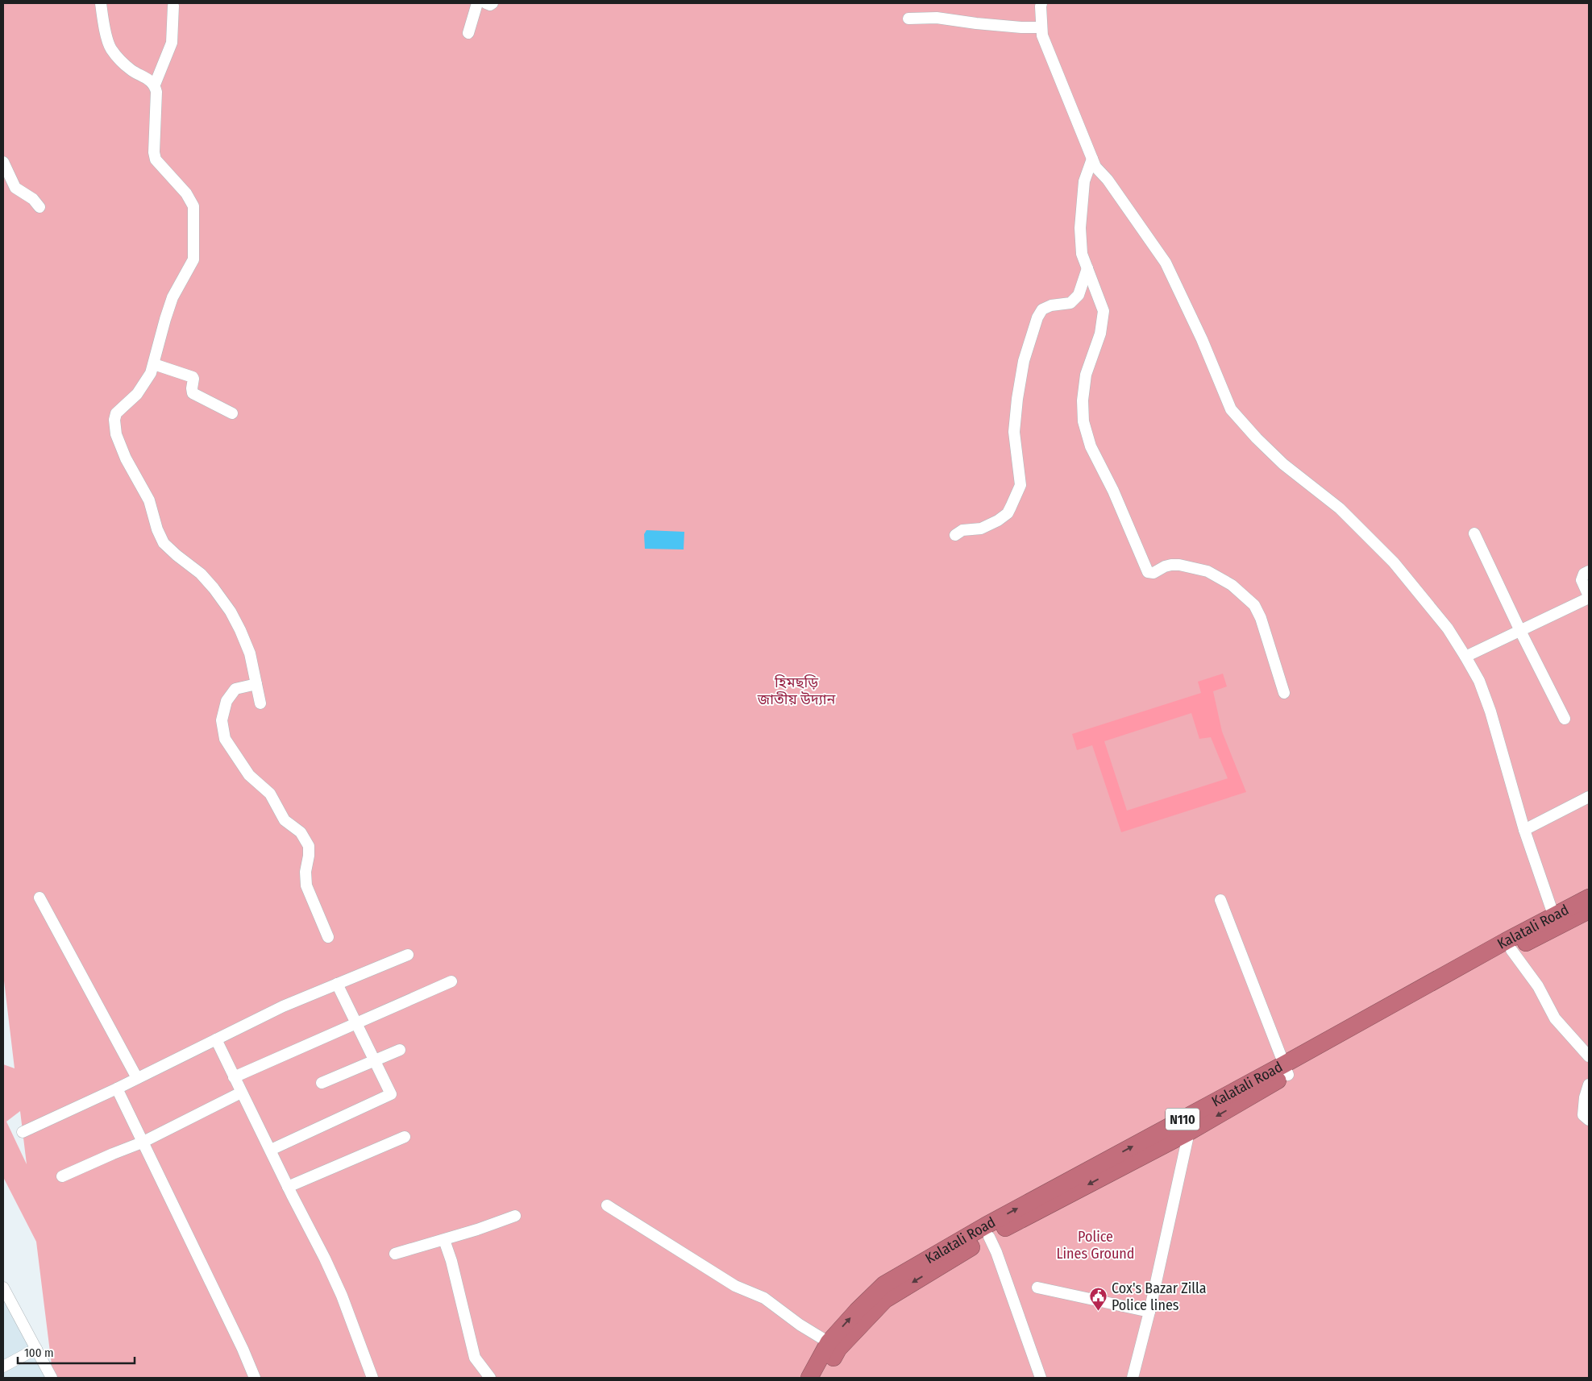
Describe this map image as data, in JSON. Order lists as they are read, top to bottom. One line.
{"streets":{"highway":["Kalatali Road","N110"]},"parks":["হিমছড়ি জাতীয় উদ্যান","Police Lines Ground"],"places":{"public building":["Cox's Bazar Zilla Police lines"]},"scale_bar":"100 m"}
